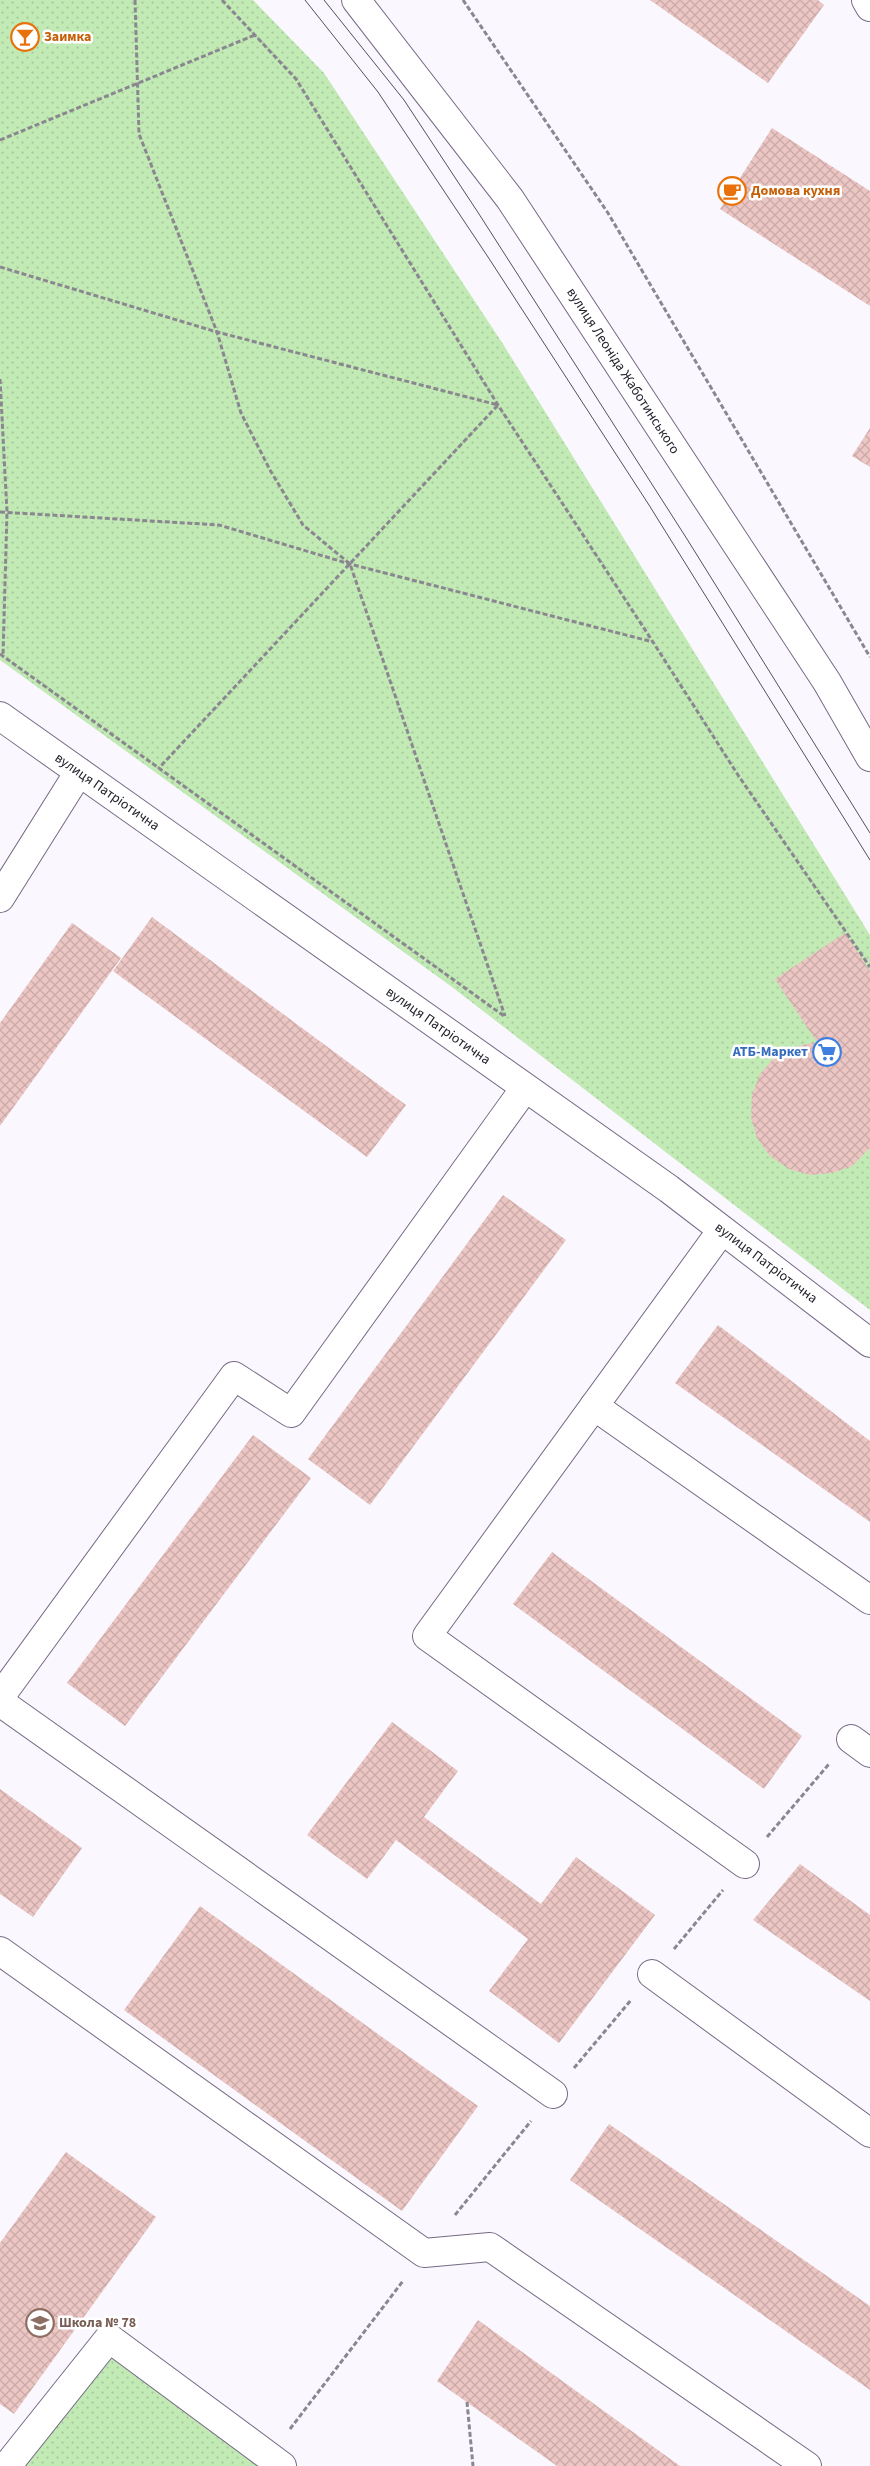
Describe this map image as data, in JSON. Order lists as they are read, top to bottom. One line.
{"streets":{"street":["вулиця Леоніда Жаботинського","вулиця Патріотична"]},"places":{"bar":["Заимка"],"cafe":["Домова кухня"],"supermarket":["АТБ-Маркет"],"school or university":["Школа № 78"]}}
